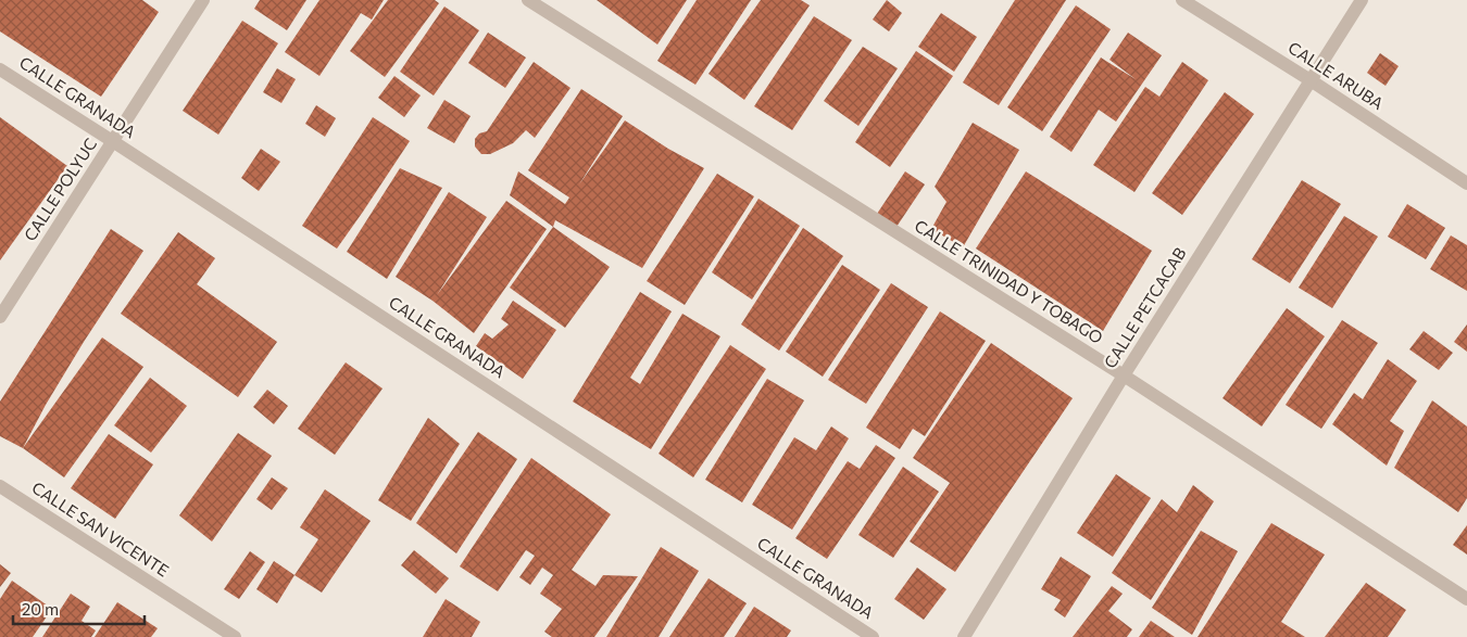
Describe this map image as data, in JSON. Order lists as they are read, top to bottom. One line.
{"streets":{"street":["CALLE ARUBA","CALLE GRANADA","CALLE POLYUC","CALLE TRINIDAD Y TOBAGO","CALLE PETCACAB","CALLE SAN VICENTE"]},"crossings":[["CALLE ARUBA","CALLE PETCACAB"],["CALLE GRANADA","CALLE POLYUC"],["CALLE TRINIDAD Y TOBAGO","CALLE PETCACAB"]],"scale_bar":"20 m"}
